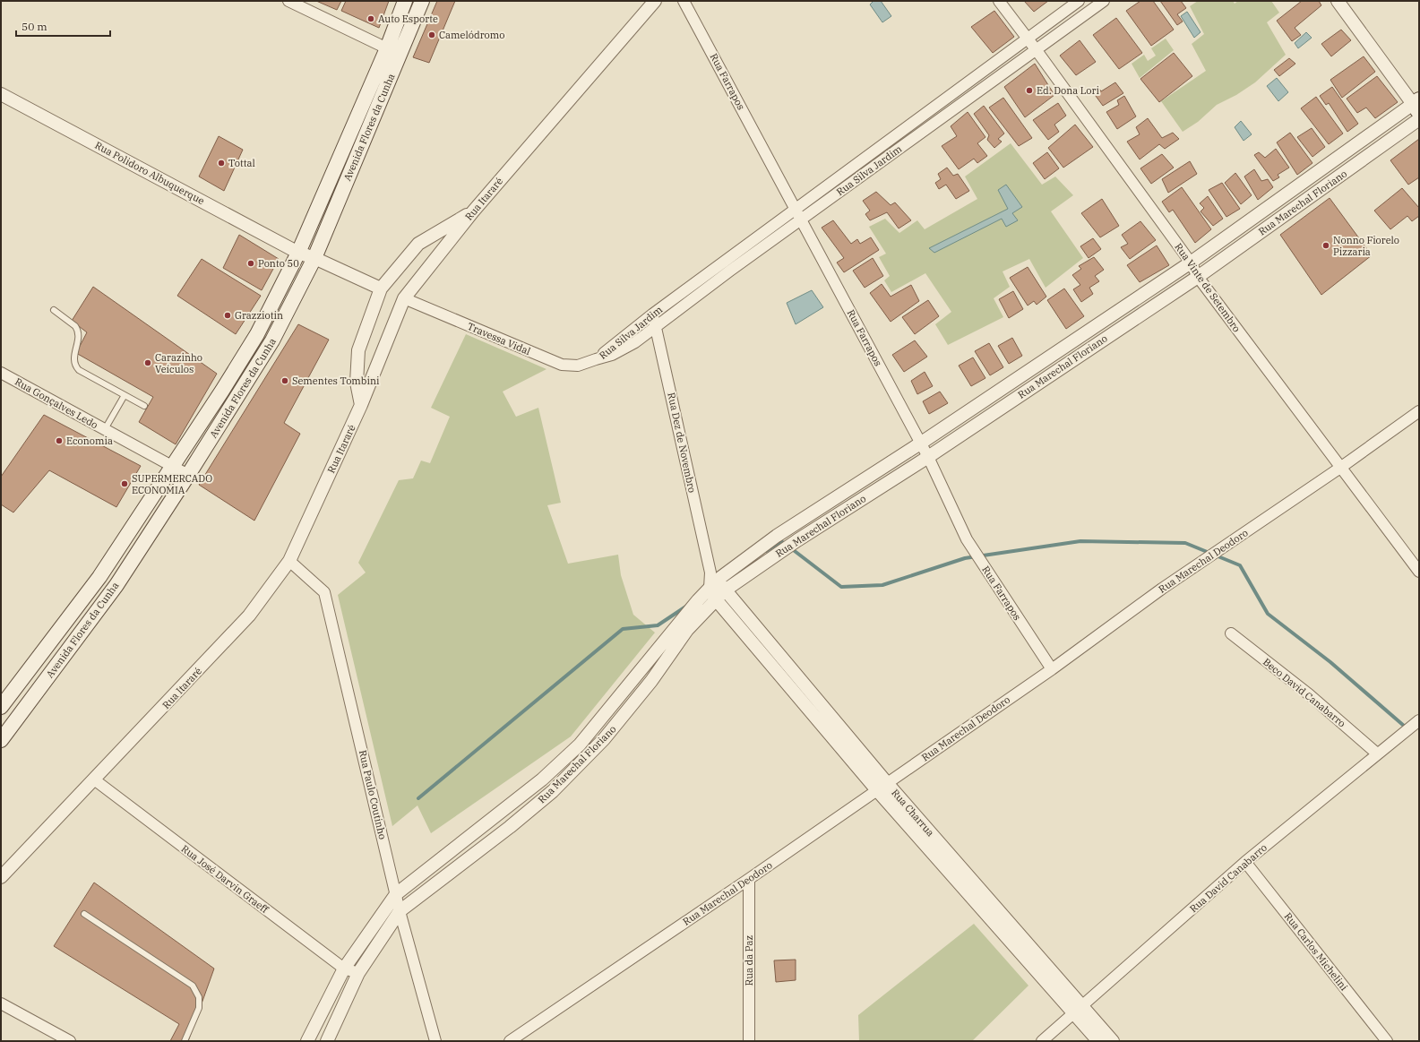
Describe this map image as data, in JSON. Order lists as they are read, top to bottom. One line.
{"streets":{"main road":["Avenida Flores da Cunha"],"street":["Rua Farrapos","Rua Silva Jardim","Rua Polidoro Albuquerque","Rua Itararé","Rua Marechal Floriano","Rua Vinte de Setembro","Travessa Vidal","Rua Gonçalves Ledo","Rua Dez de Novembro","Rua Marechal Deodoro","Beco David Canabarro","Rua Paulo Coutinho","Rua Charrua","Rua David Canabarro","Rua José Darvin Graeff","Rua Carlos Michelini","Rua da Paz"]},"crossings":[["Rua Farrapos","Rua Silva Jardim"],["Rua Farrapos","Rua Marechal Floriano"],["Rua Farrapos","Rua Marechal Deodoro"],["Avenida Flores da Cunha","Rua Polidoro Albuquerque"],["Avenida Flores da Cunha","Rua Gonçalves Ledo"],["Rua Silva Jardim","Rua Vinte de Setembro"],["Rua Silva Jardim","Travessa Vidal"],["Rua Silva Jardim","Rua Dez de Novembro"],["Rua Itararé","Travessa Vidal"],["Rua Itararé","Rua Paulo Coutinho"],["Rua Itararé","Rua José Darvin Graeff"],["Rua Marechal Floriano","Rua Vinte de Setembro"],["Rua Marechal Floriano","Rua Dez de Novembro"],["Rua Marechal Floriano","Rua Paulo Coutinho"],["Rua Marechal Floriano","Rua Charrua"],["Rua Marechal Floriano","Rua José Darvin Graeff"],["Rua Vinte de Setembro","Rua Marechal Deodoro"],["Rua Dez de Novembro","Rua Charrua"],["Rua Marechal Deodoro","Rua Charrua"],["Rua Marechal Deodoro","Rua da Paz"],["Beco David Canabarro","Rua David Canabarro"],["Rua Charrua","Rua David Canabarro"],["Rua David Canabarro","Rua Carlos Michelini"]],"places":["Auto Esporte","Camelódromo","Ed. Dona Lori","Tottal","Nonno Fiorelo Pizzaria","Ponto 50","Grazziotin","Carazinho Veículos","Sementes Tombini","Economia","SUPERMERCADO ECONOMIA"],"scale_bar":"50 m"}
